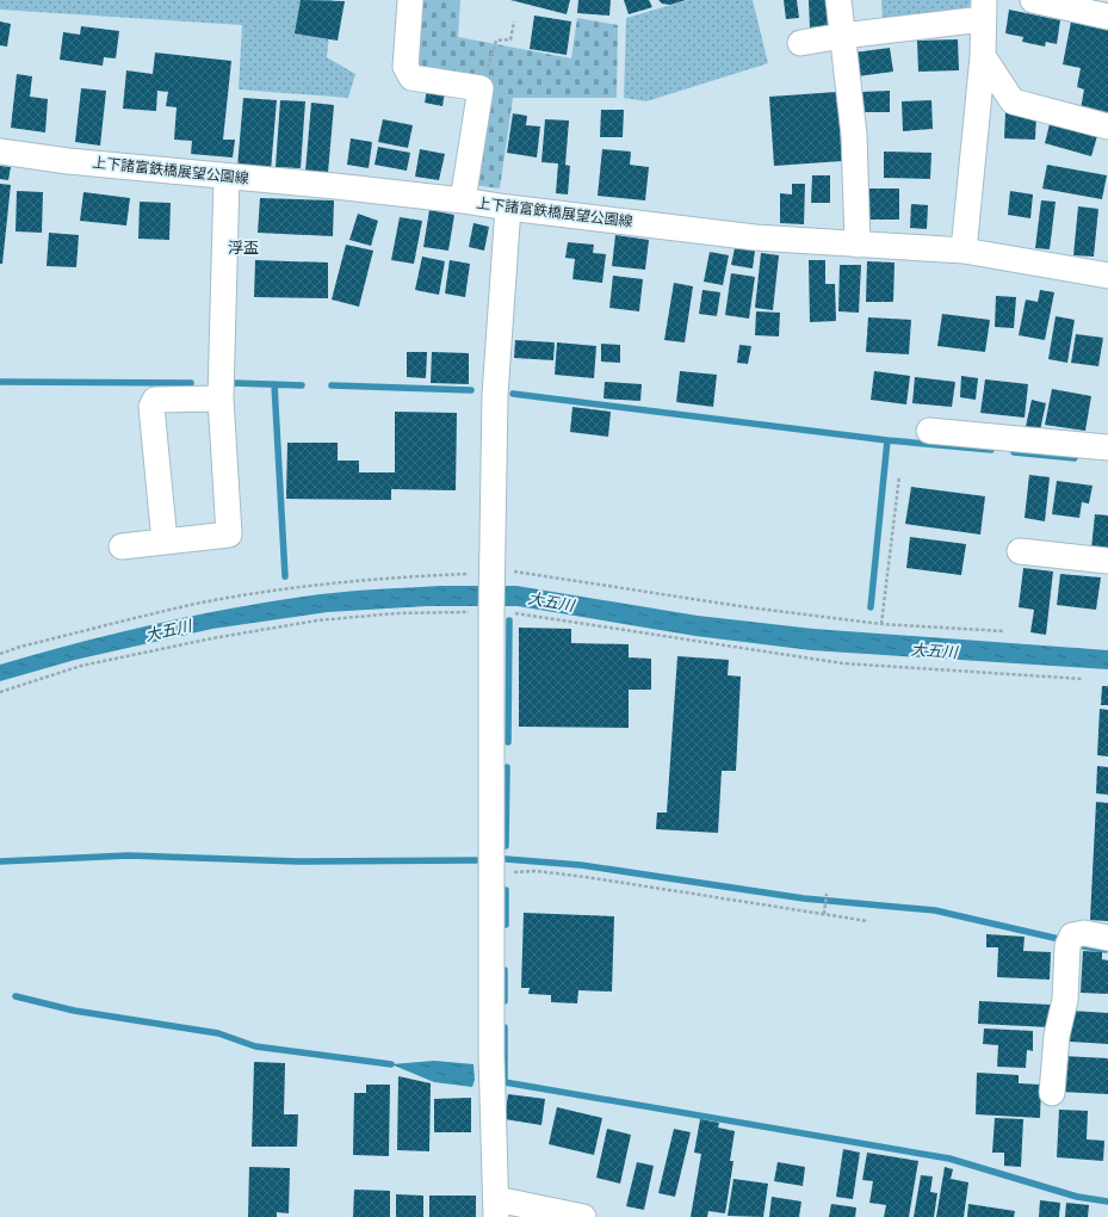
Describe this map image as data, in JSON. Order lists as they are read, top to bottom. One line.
{"streets":{"street":["上下諸富鉄橋展望公園線"]},"districts":["浮盃"],"water":["大五川"]}
